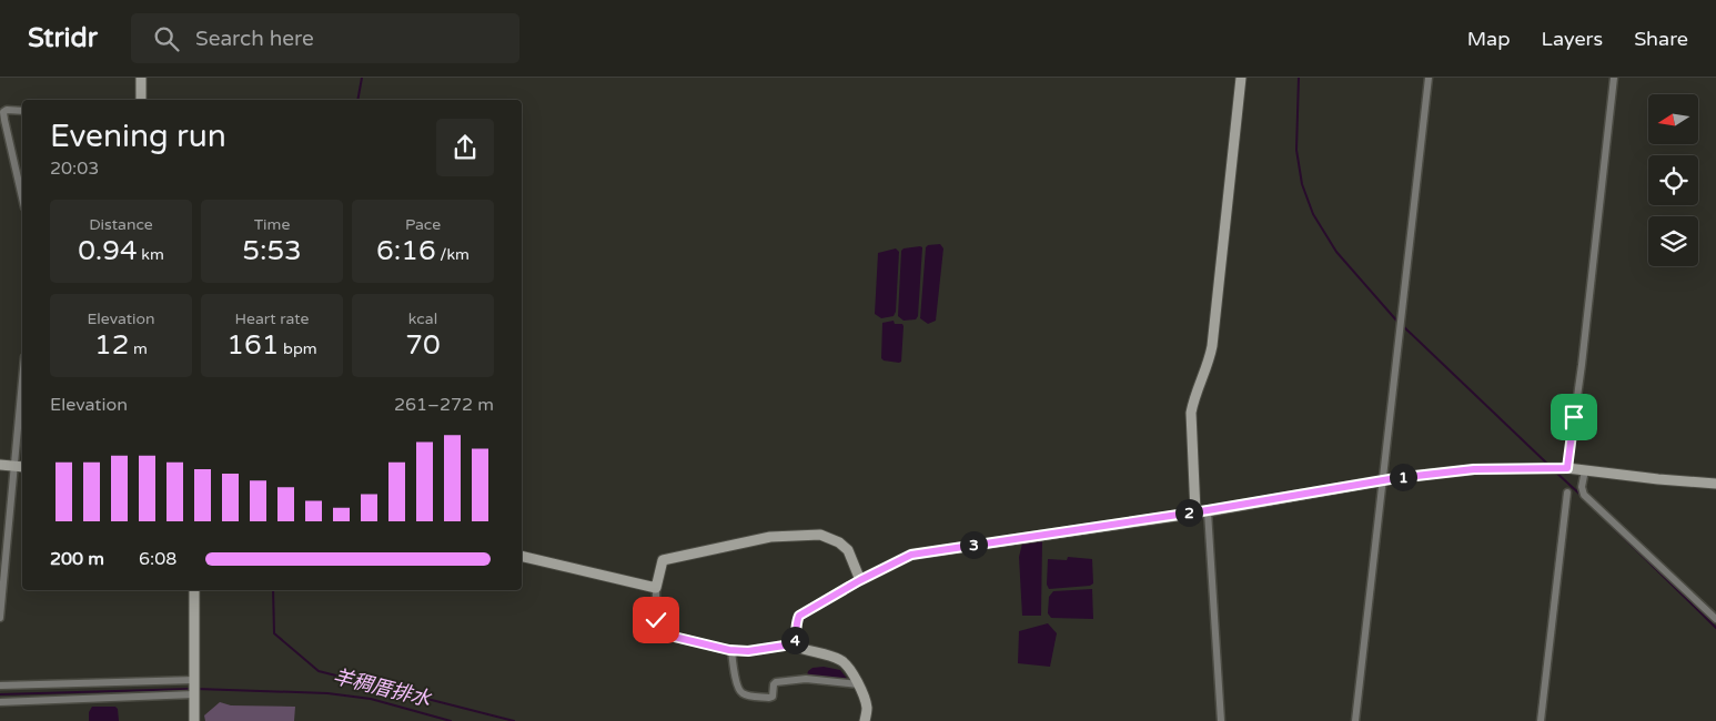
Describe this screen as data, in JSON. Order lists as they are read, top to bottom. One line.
{"water":["羊稠厝排水"],"north":"left","page":{"header":"Stridr","search":"Search here","nav":["Map","Layers","Share"],"heading":["Evening run","20:03"],"stats":[["Distance","0.94 km"],["Time","5:53"],["Pace","6:16 /km"],["Elevation","12 m"],["Heart rate","161 bpm"],["kcal","70"]],"chart":["Elevation","261–272 m"],"pins":["1","2","3","4"],"list":[{"name":"200 m","note":"6:08"}]}}
